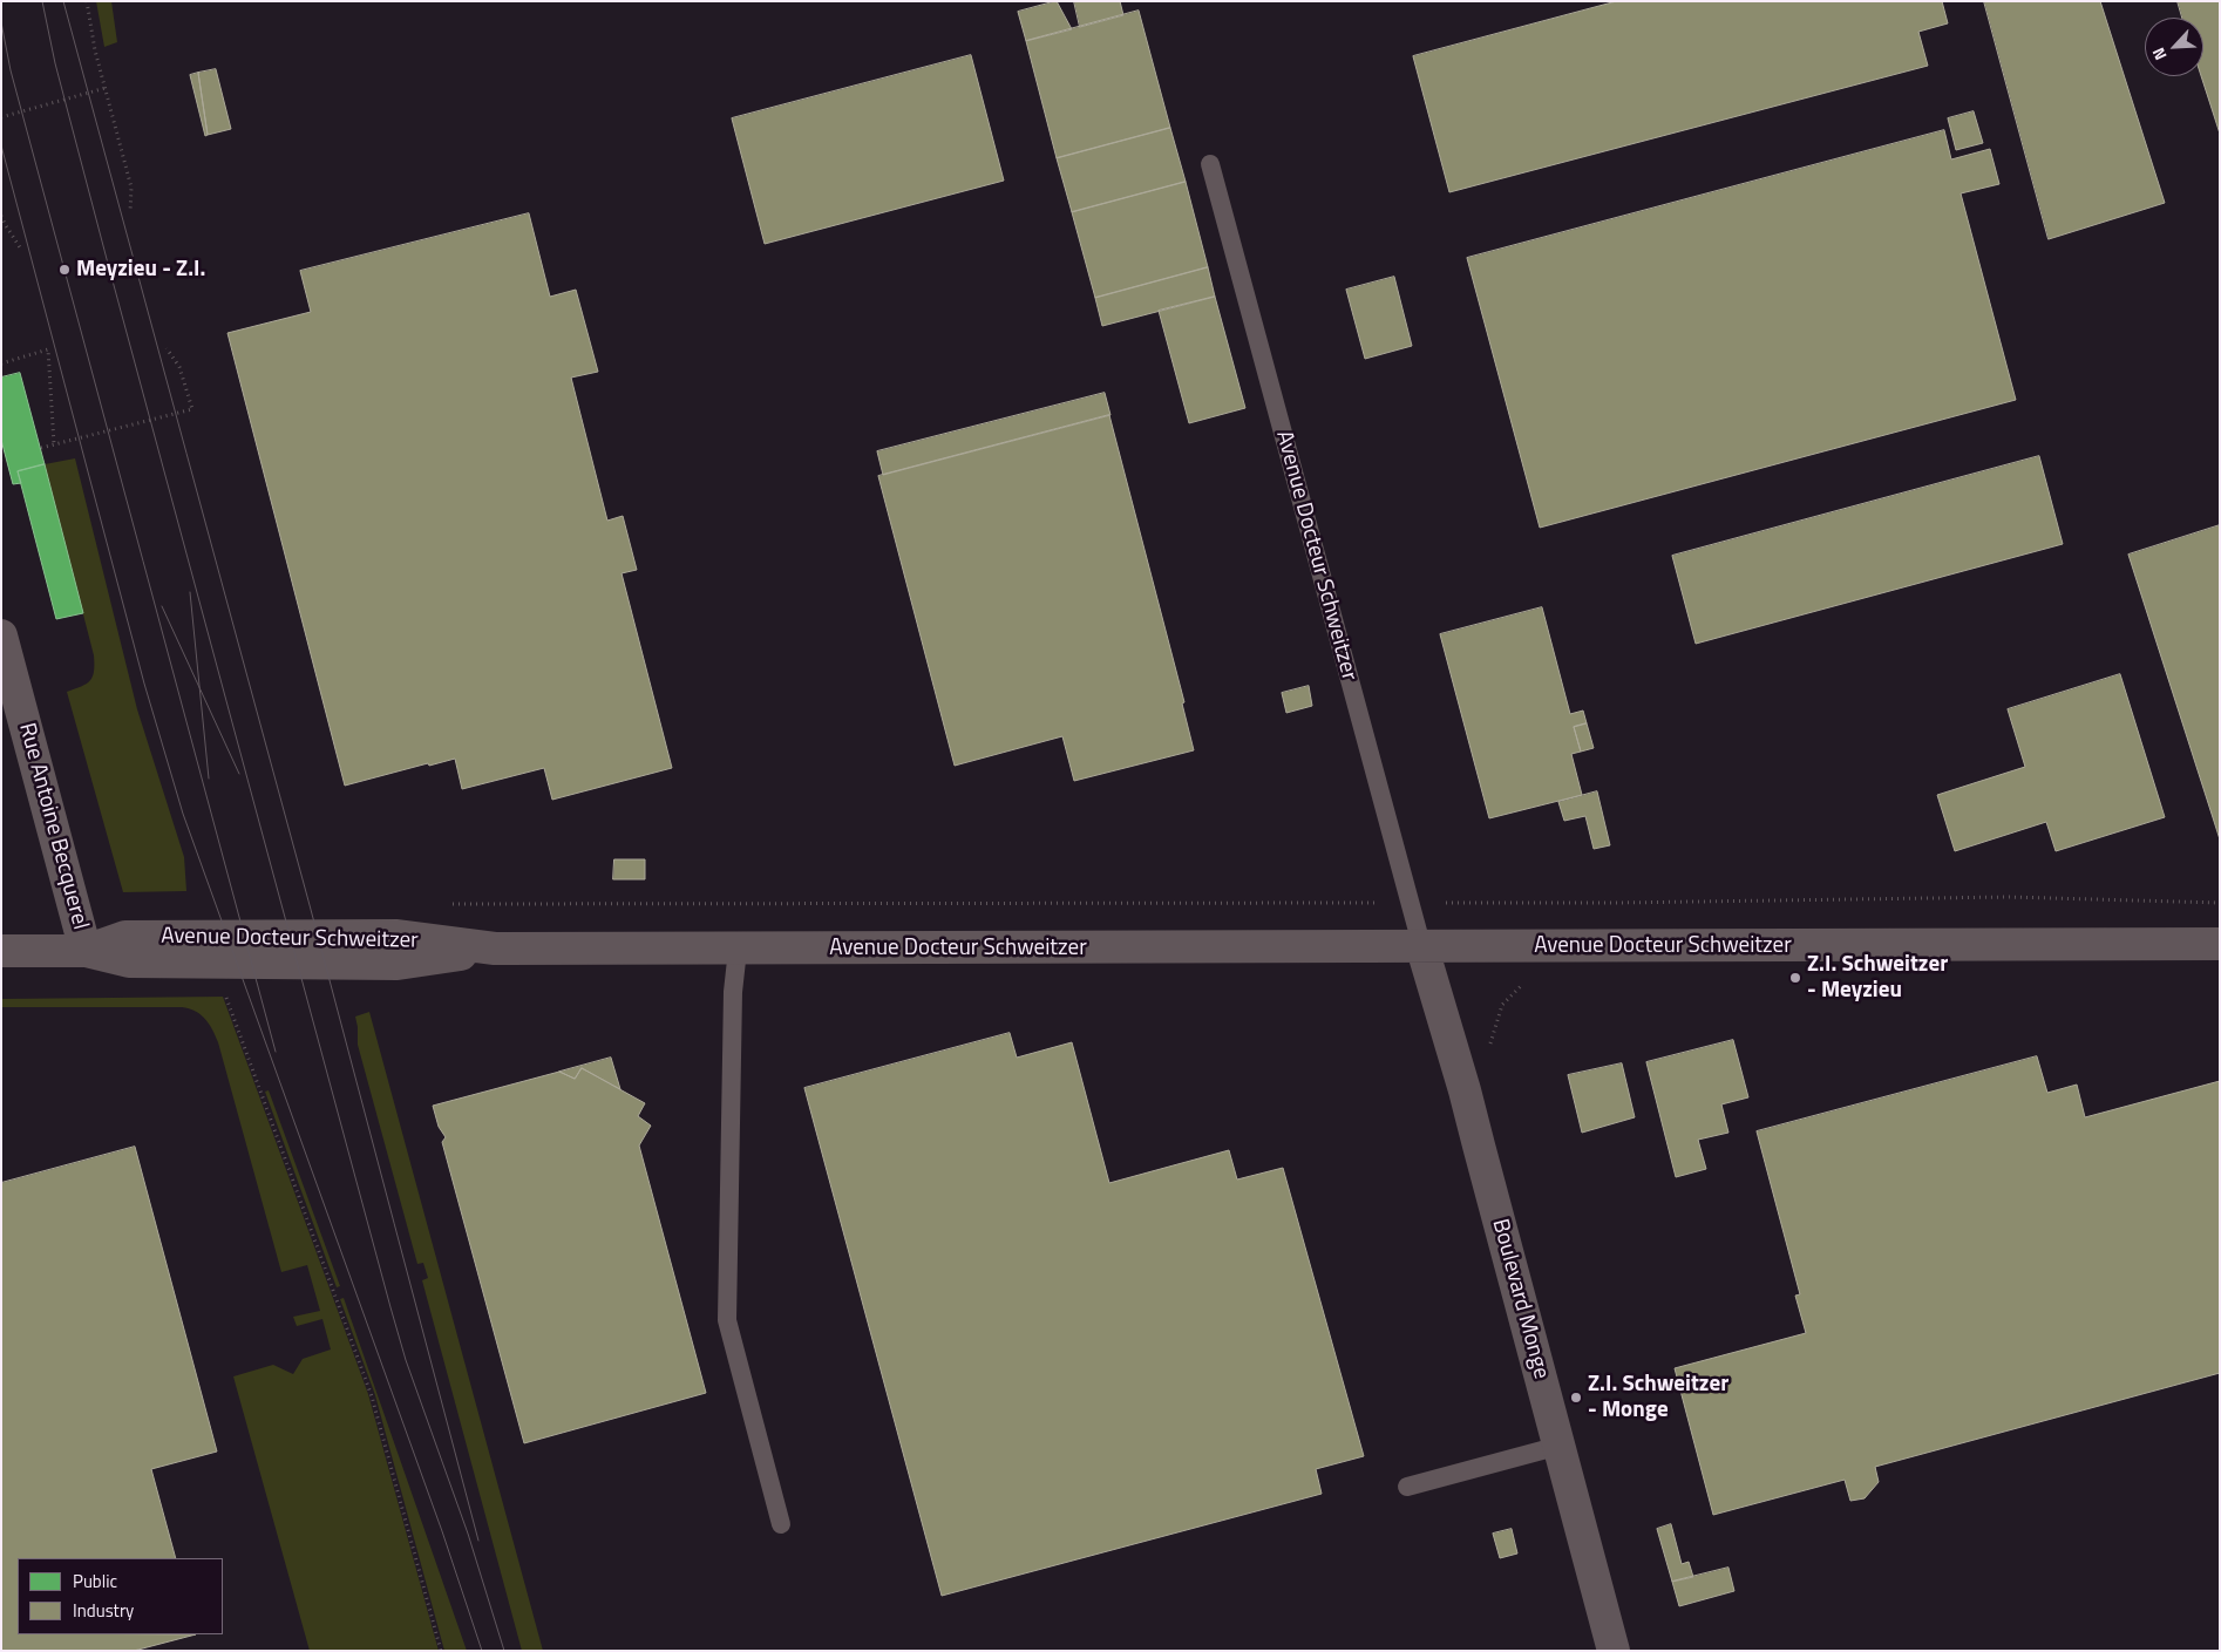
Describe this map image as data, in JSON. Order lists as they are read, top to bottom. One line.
{"streets":{"street":["Avenue Docteur Schweitzer","Rue Antoine Becquerel","Boulevard Monge"]},"crossings":[["Avenue Docteur Schweitzer","Rue Antoine Becquerel"],["Avenue Docteur Schweitzer","Boulevard Monge"]],"places":["Meyzieu - Z.I.","Z.I. Schweitzer - Meyzieu","Z.I. Schweitzer - Monge"],"legend":["Public","Industry"],"north":"bottom left"}
